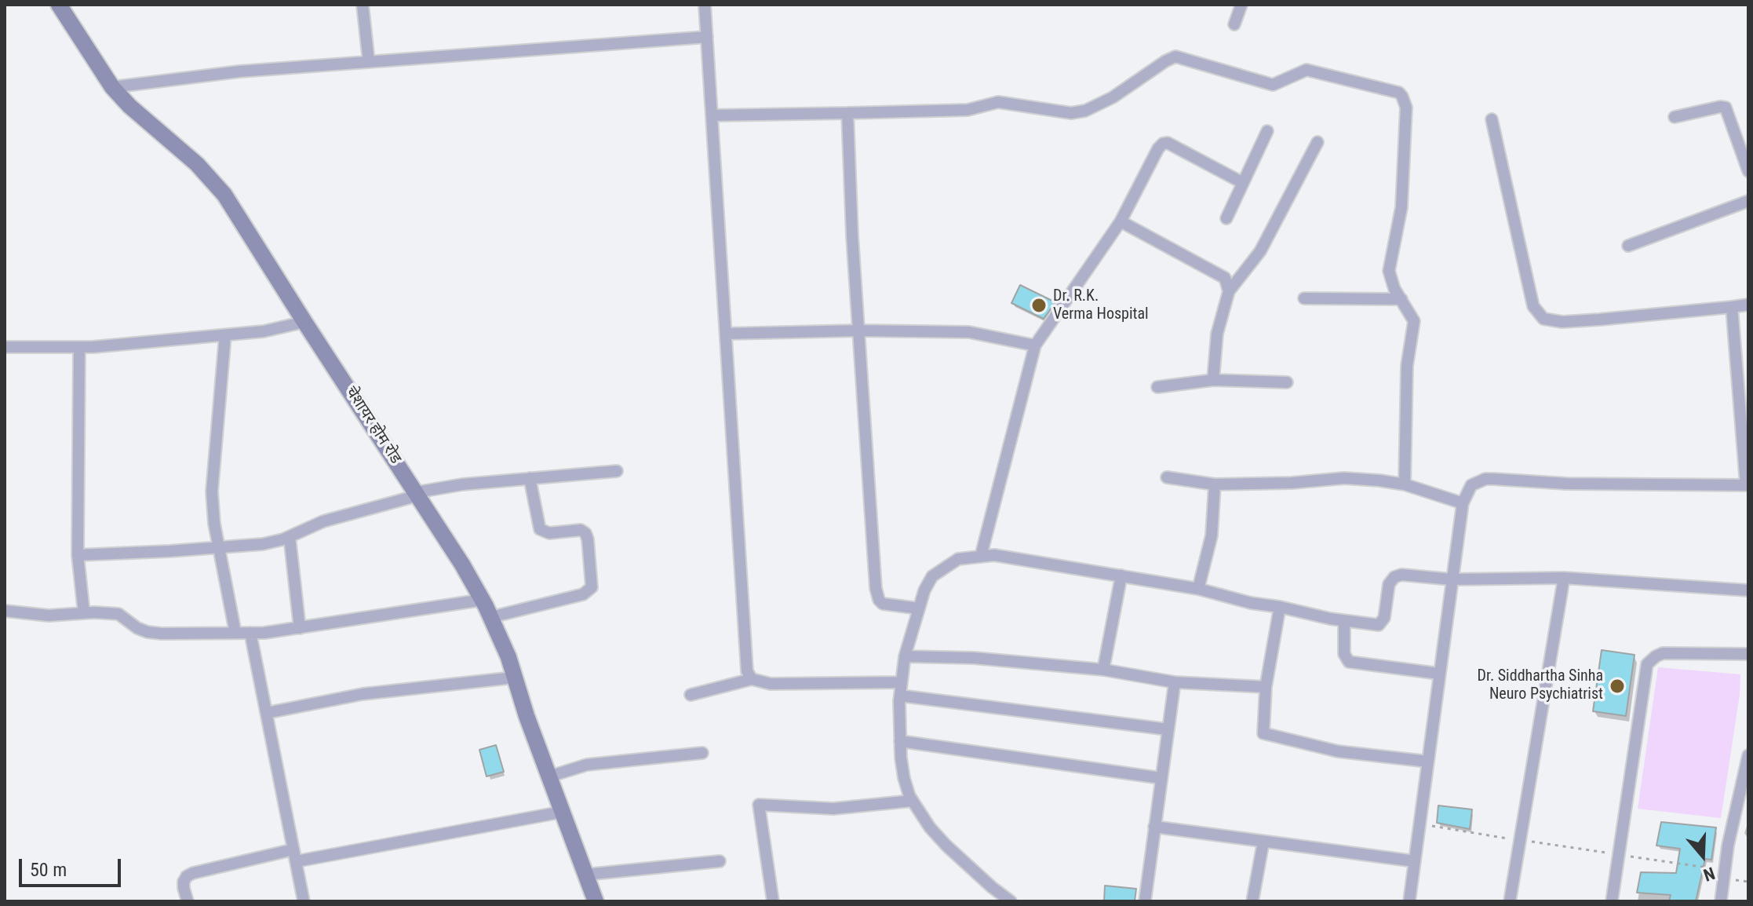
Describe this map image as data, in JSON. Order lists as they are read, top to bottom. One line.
{"streets":{"street":["चेशायर होम रोड"]},"places":["Dr. R.K. Verma Hospital","Dr. Siddhartha Sinha Neuro Psychiatrist"],"scale_bar":"50 m","north":"bottom"}
